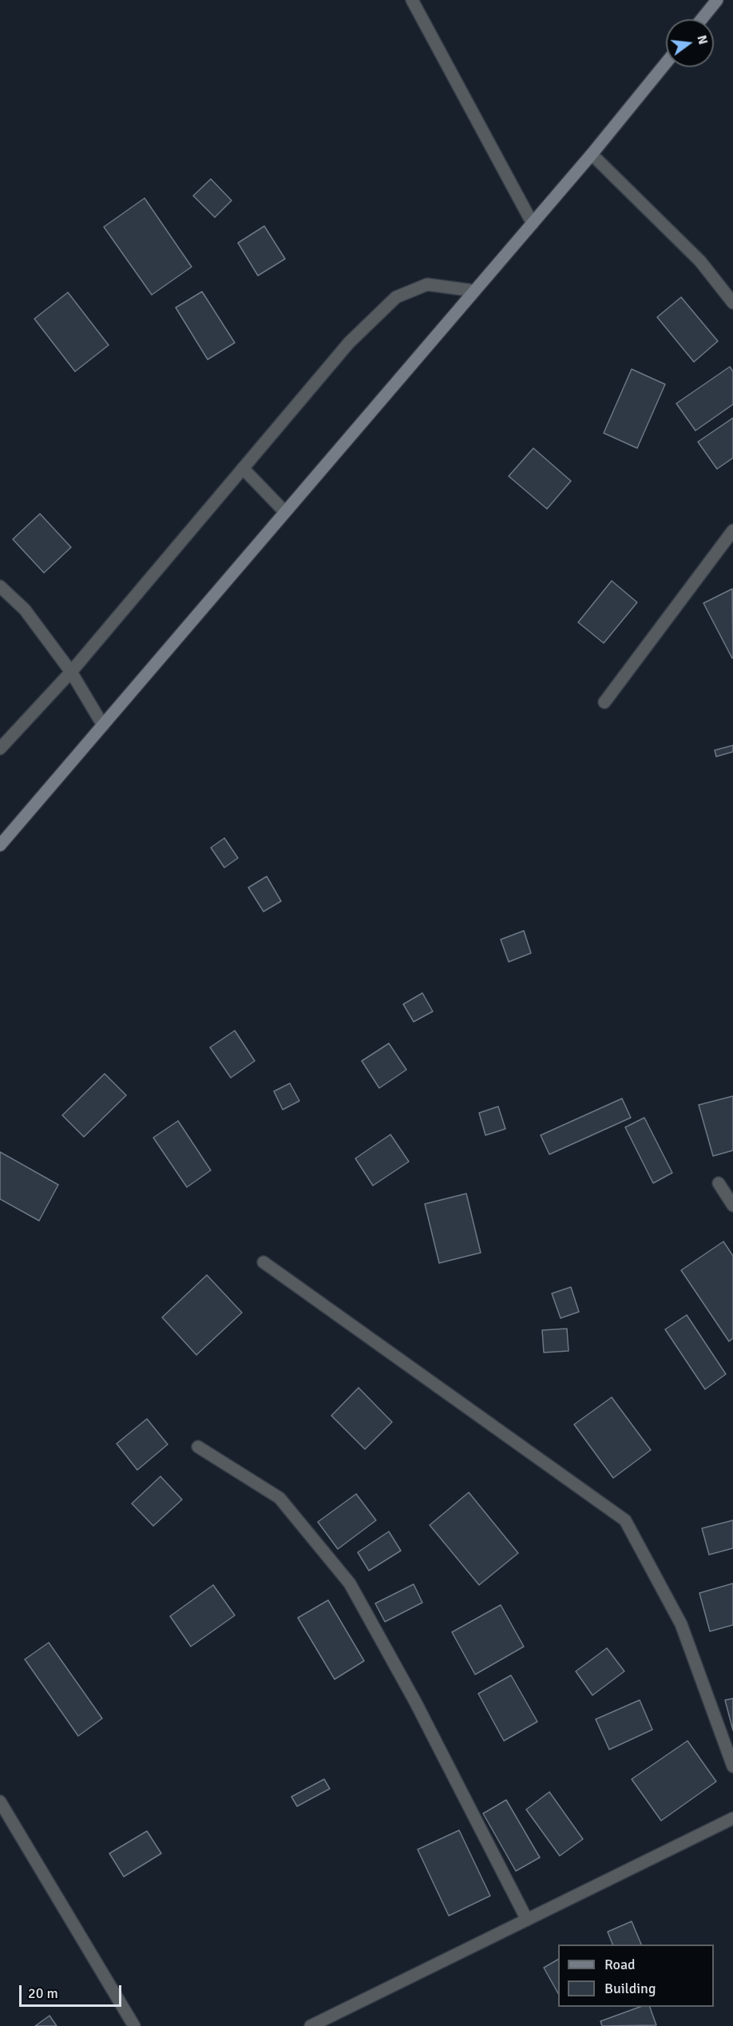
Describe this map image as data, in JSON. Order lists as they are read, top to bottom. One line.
{"legend":["Road","Building"],"scale_bar":"20 m","north":"right"}
